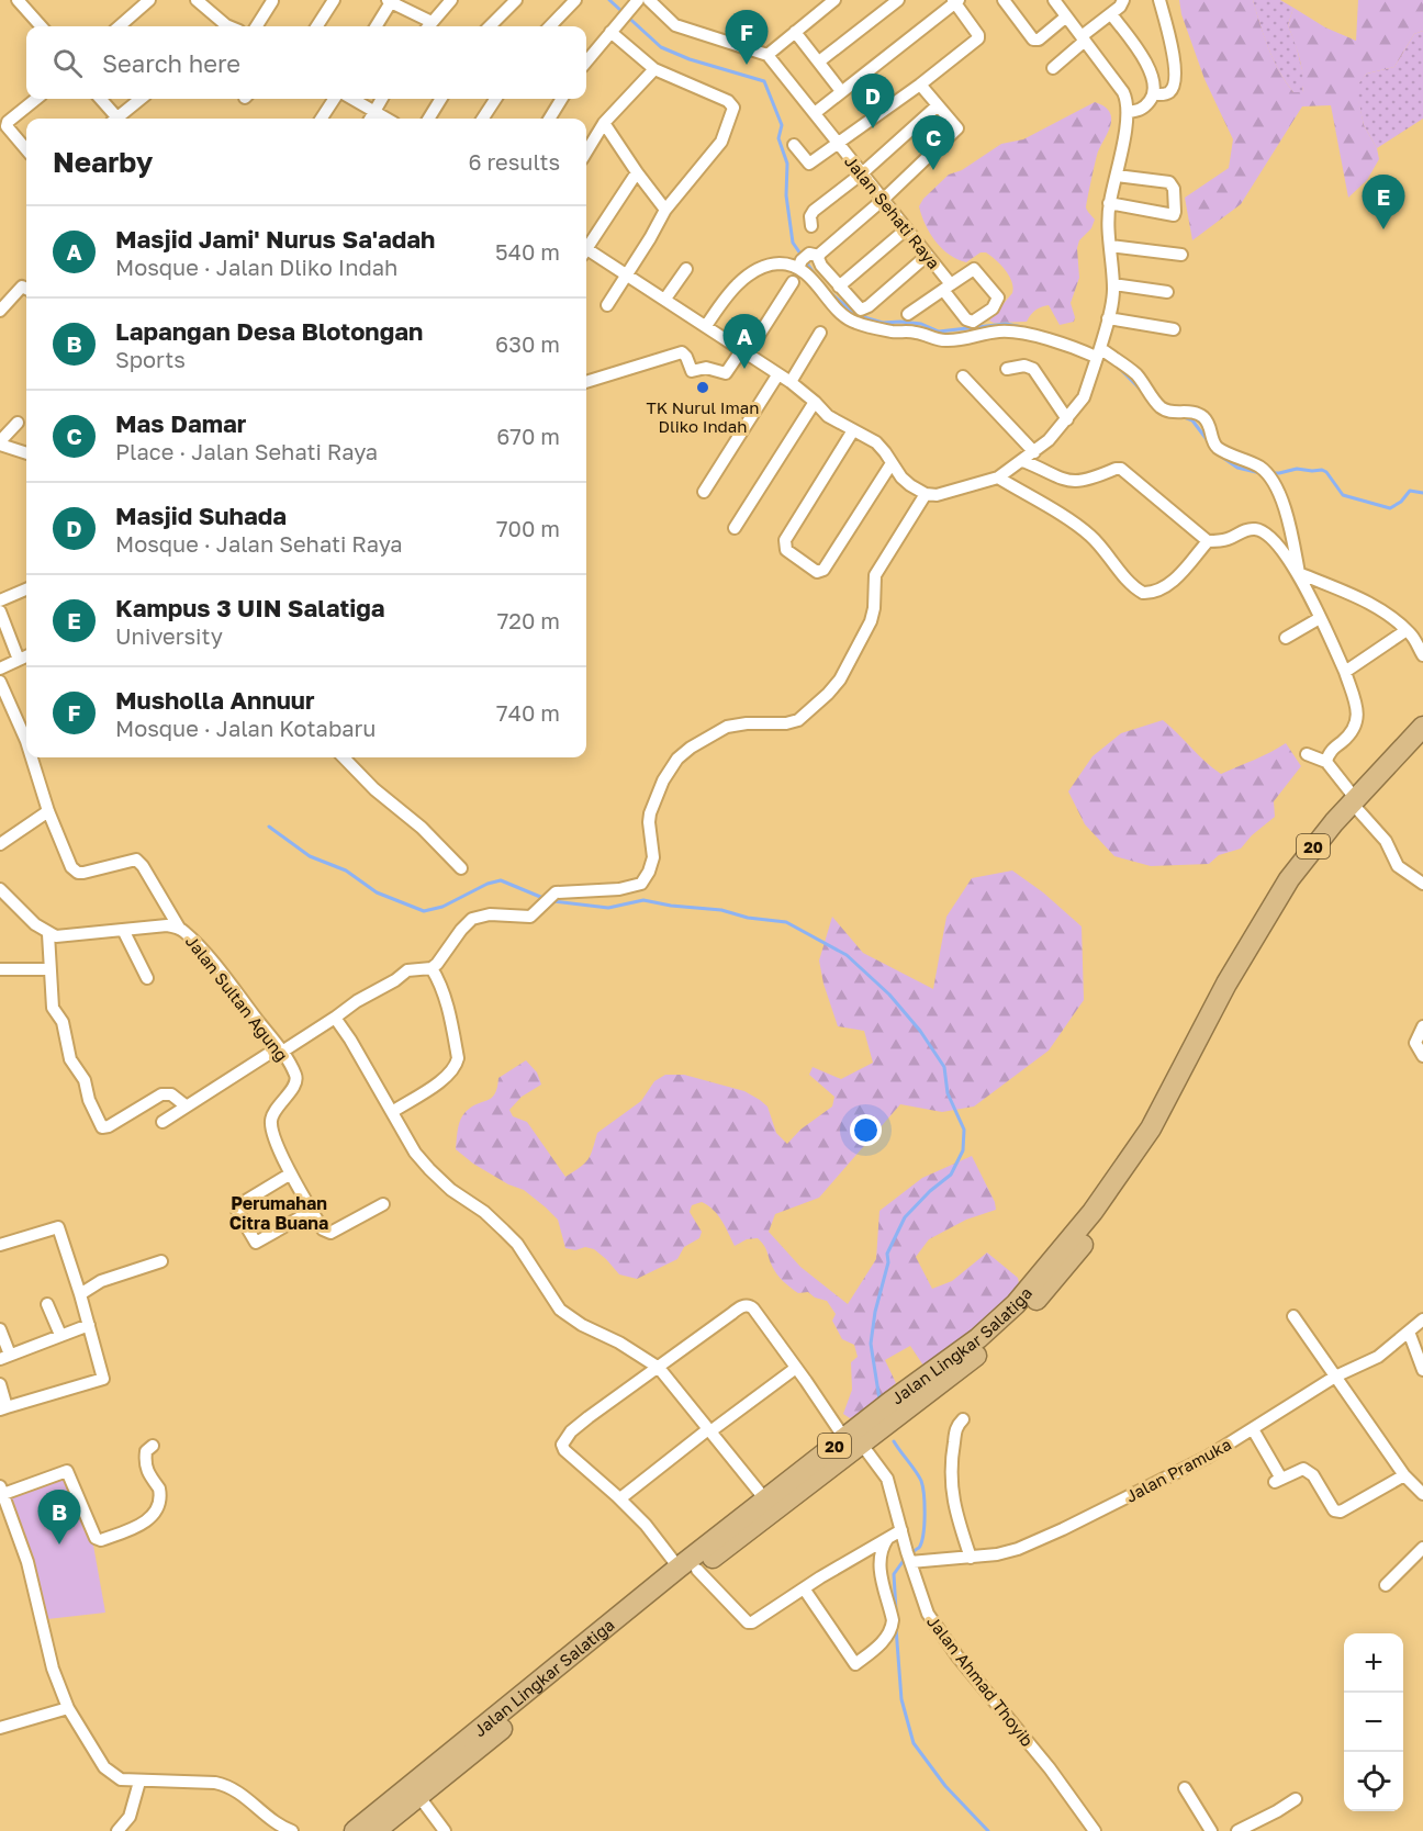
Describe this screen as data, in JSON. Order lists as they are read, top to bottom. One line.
{"streets":{"highway":["20","Jalan Lingkar Salatiga"],"street":["Jalan Sehati Raya","Jalan Sultan Agung","Jalan Pramuka","Jalan Ahmad Thoyib"]},"crossings":[["Jalan Lingkar Salatiga","Jalan Ahmad Thoyib"],["Jalan Pramuka","Jalan Ahmad Thoyib"]],"districts":["Perumahan Citra Buana"],"places":["TK Nurul Iman Dliko Indah"],"page":{"pins":["F","D","C","E","A","B"],"search":"Search here","heading":["Nearby","6 results"],"list":[{"mark":"A","name":"Masjid Jami' Nurus Sa'adah","note":"Mosque · Jalan Dliko Indah","value":"540 m"},{"mark":"B","name":"Lapangan Desa Blotongan","note":"Sports","value":"630 m"},{"mark":"C","name":"Mas Damar","note":"Place · Jalan Sehati Raya","value":"670 m"},{"mark":"D","name":"Masjid Suhada","note":"Mosque · Jalan Sehati Raya","value":"700 m"},{"mark":"E","name":"Kampus 3 UIN Salatiga","note":"University","value":"720 m"},{"mark":"F","name":"Musholla Annuur","note":"Mosque · Jalan Kotabaru","value":"740 m"}],"map_buttons":["+","−"]}}
